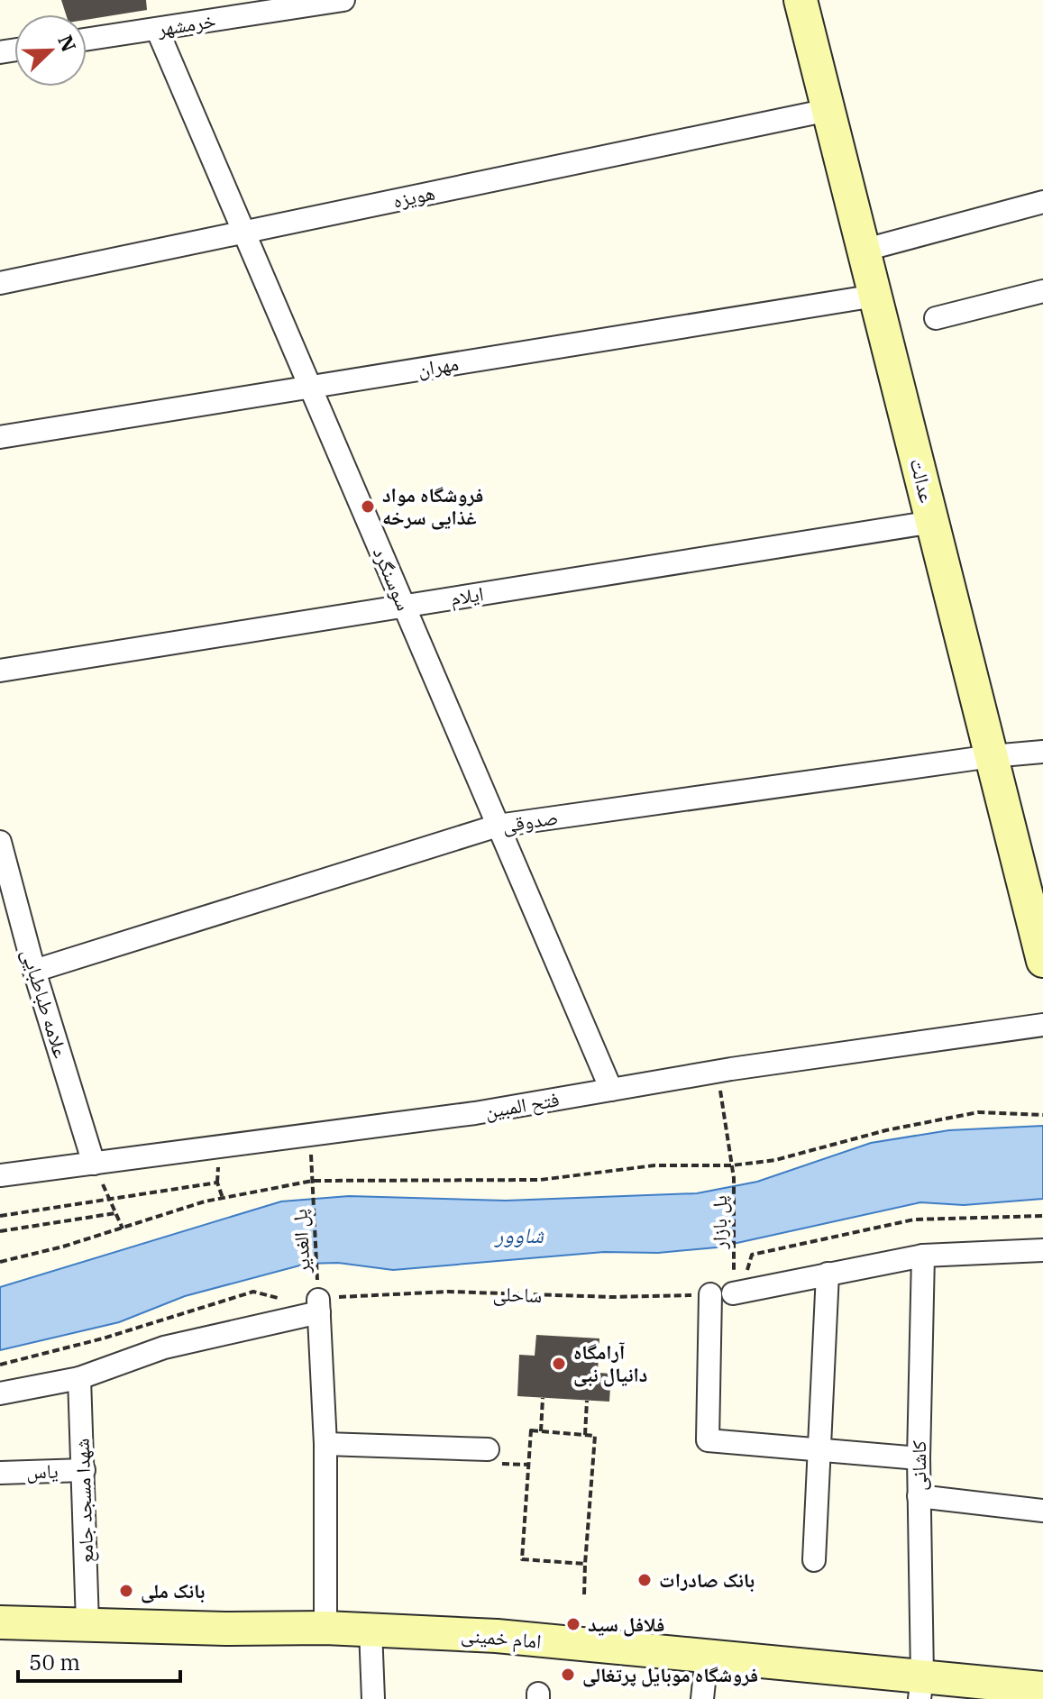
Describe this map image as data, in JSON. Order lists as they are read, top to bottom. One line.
{"streets":{"street":["خرمشهر","هویزه","مهران","عدالت","سوسنگرد","ایلام","صدوقی","علامه طباطبایی","فتح المبین","کاشانی","یاس","شهدا مسجد جامع","امام خمینی"],"path":["پل بازار","پل الغدیر","ساحلی"]},"crossings":[["خرمشهر","سوسنگرد"],["هویزه","عدالت"],["هویزه","سوسنگرد"],["مهران","عدالت"],["مهران","سوسنگرد"],["عدالت","ایلام"],["عدالت","صدوقی"],["سوسنگرد","ایلام"],["سوسنگرد","صدوقی"],["سوسنگرد","فتح المبین"],["صدوقی","علامه طباطبایی"],["علامه طباطبایی","فتح المبین"],["فتح المبین","پل بازار"],["فتح المبین","پل الغدیر"],["پل الغدیر","ساحلی"],["کاشانی","امام خمینی"],["یاس","شهدا مسجد جامع"],["شهدا مسجد جامع","امام خمینی"]],"water":["شاوور"],"places":["فروشگاه مواد غذایی سرخه","آرامگاه دانیال نبی","بانک صادرات","بانک ملی","فلافل سید","فروشگاه موبایل پرتغالی"],"scale_bar":"50 m","north":"top right"}
